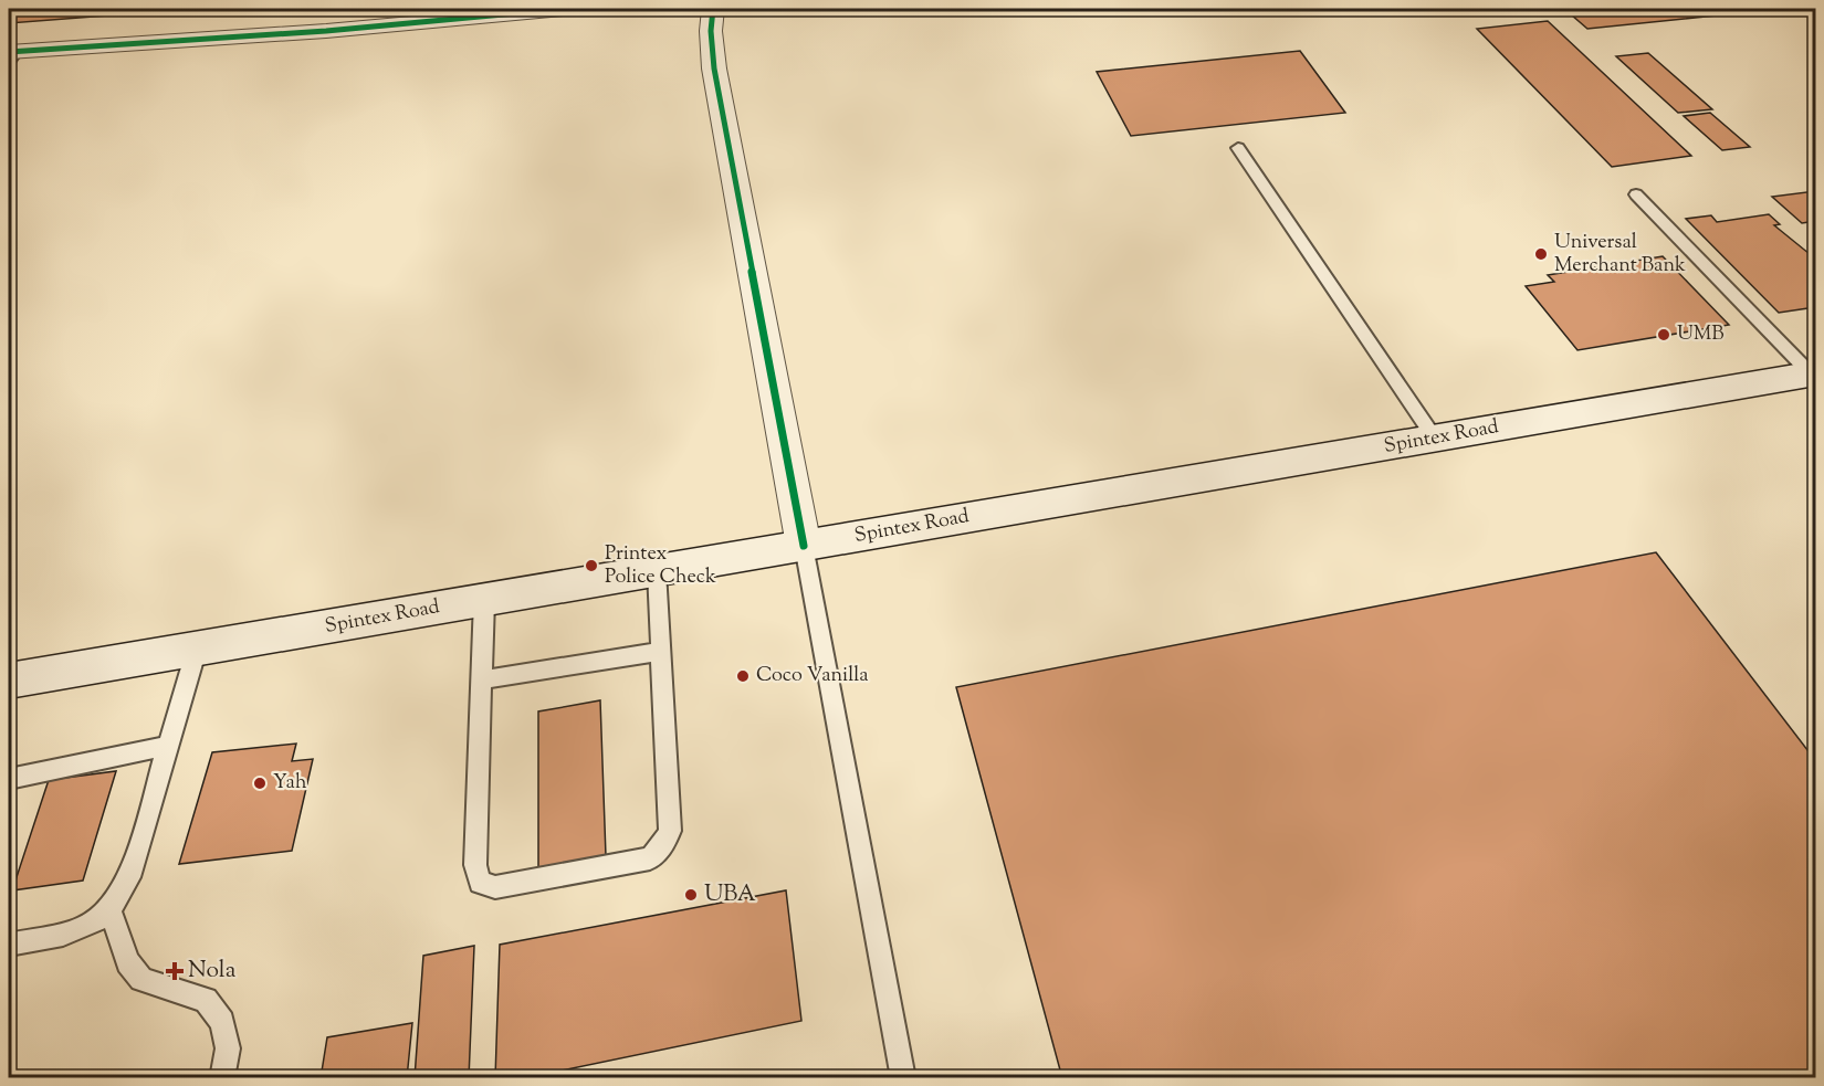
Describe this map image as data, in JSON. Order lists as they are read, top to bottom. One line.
{"streets":{"main road":["Spintex Road"]},"places":{"other":["Universal Merchant Bank","UMB","Printex Police Check","Coco Vanilla","Yah","UBA"],"health":["Nola"]}}
